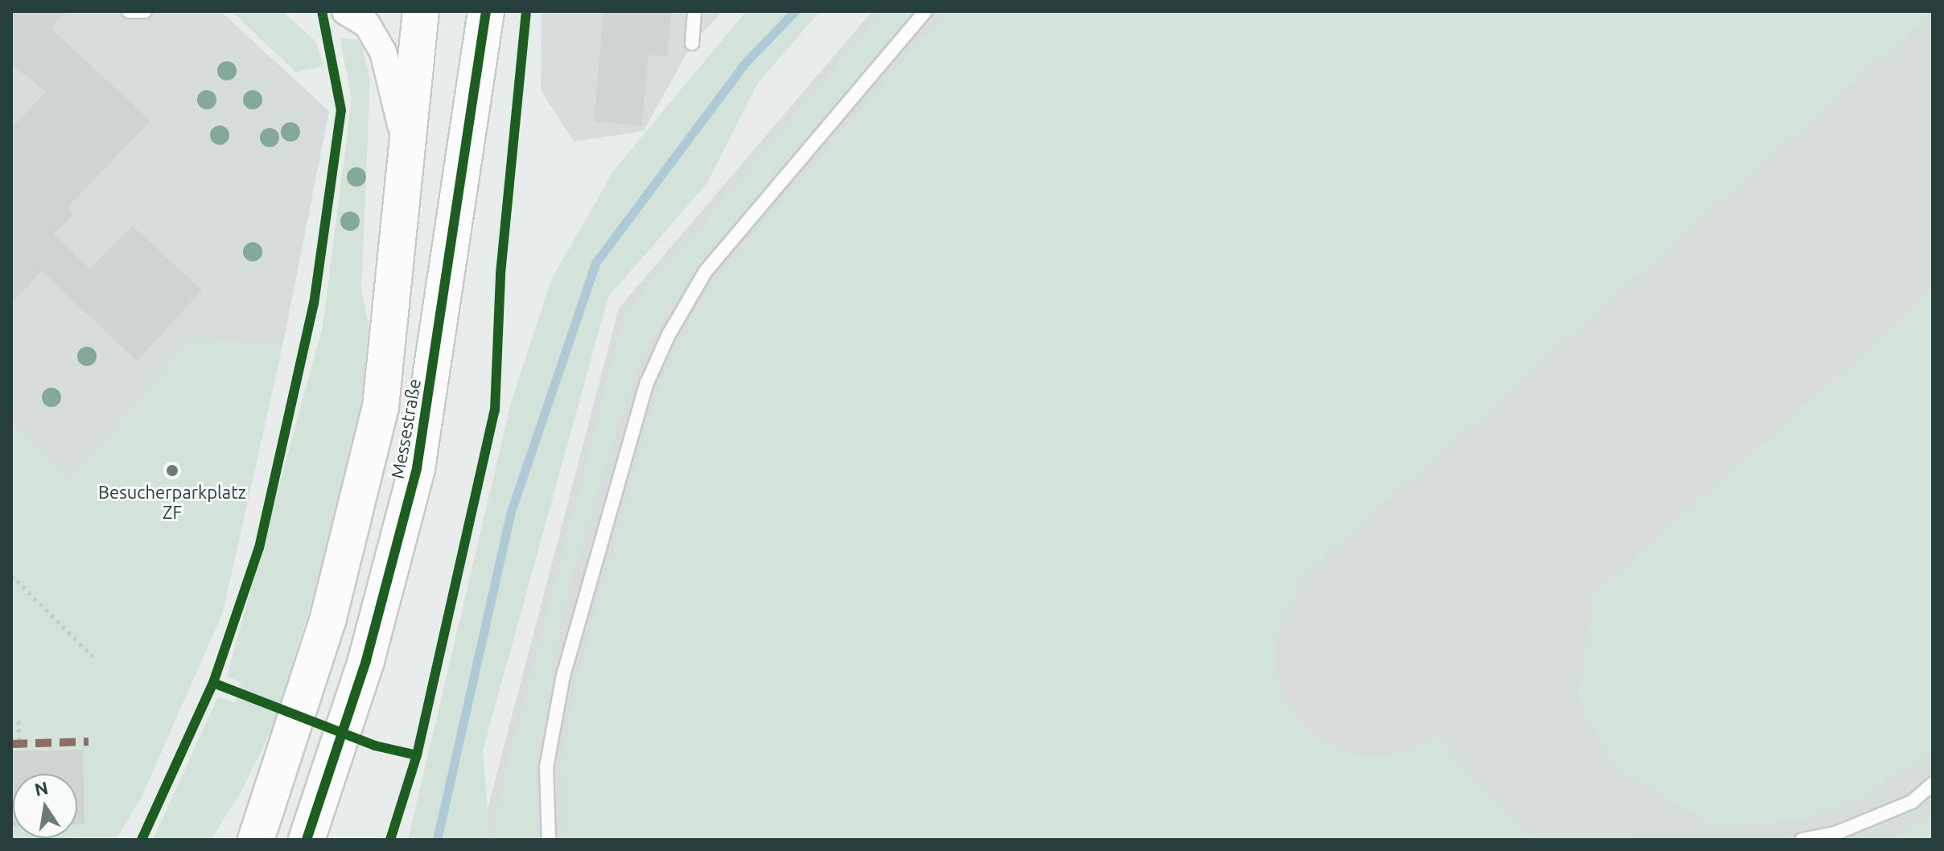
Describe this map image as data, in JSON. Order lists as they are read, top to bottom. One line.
{"streets":{"street":["Messestraße"]},"places":["Besucherparkplatz ZF"],"north":"top"}
